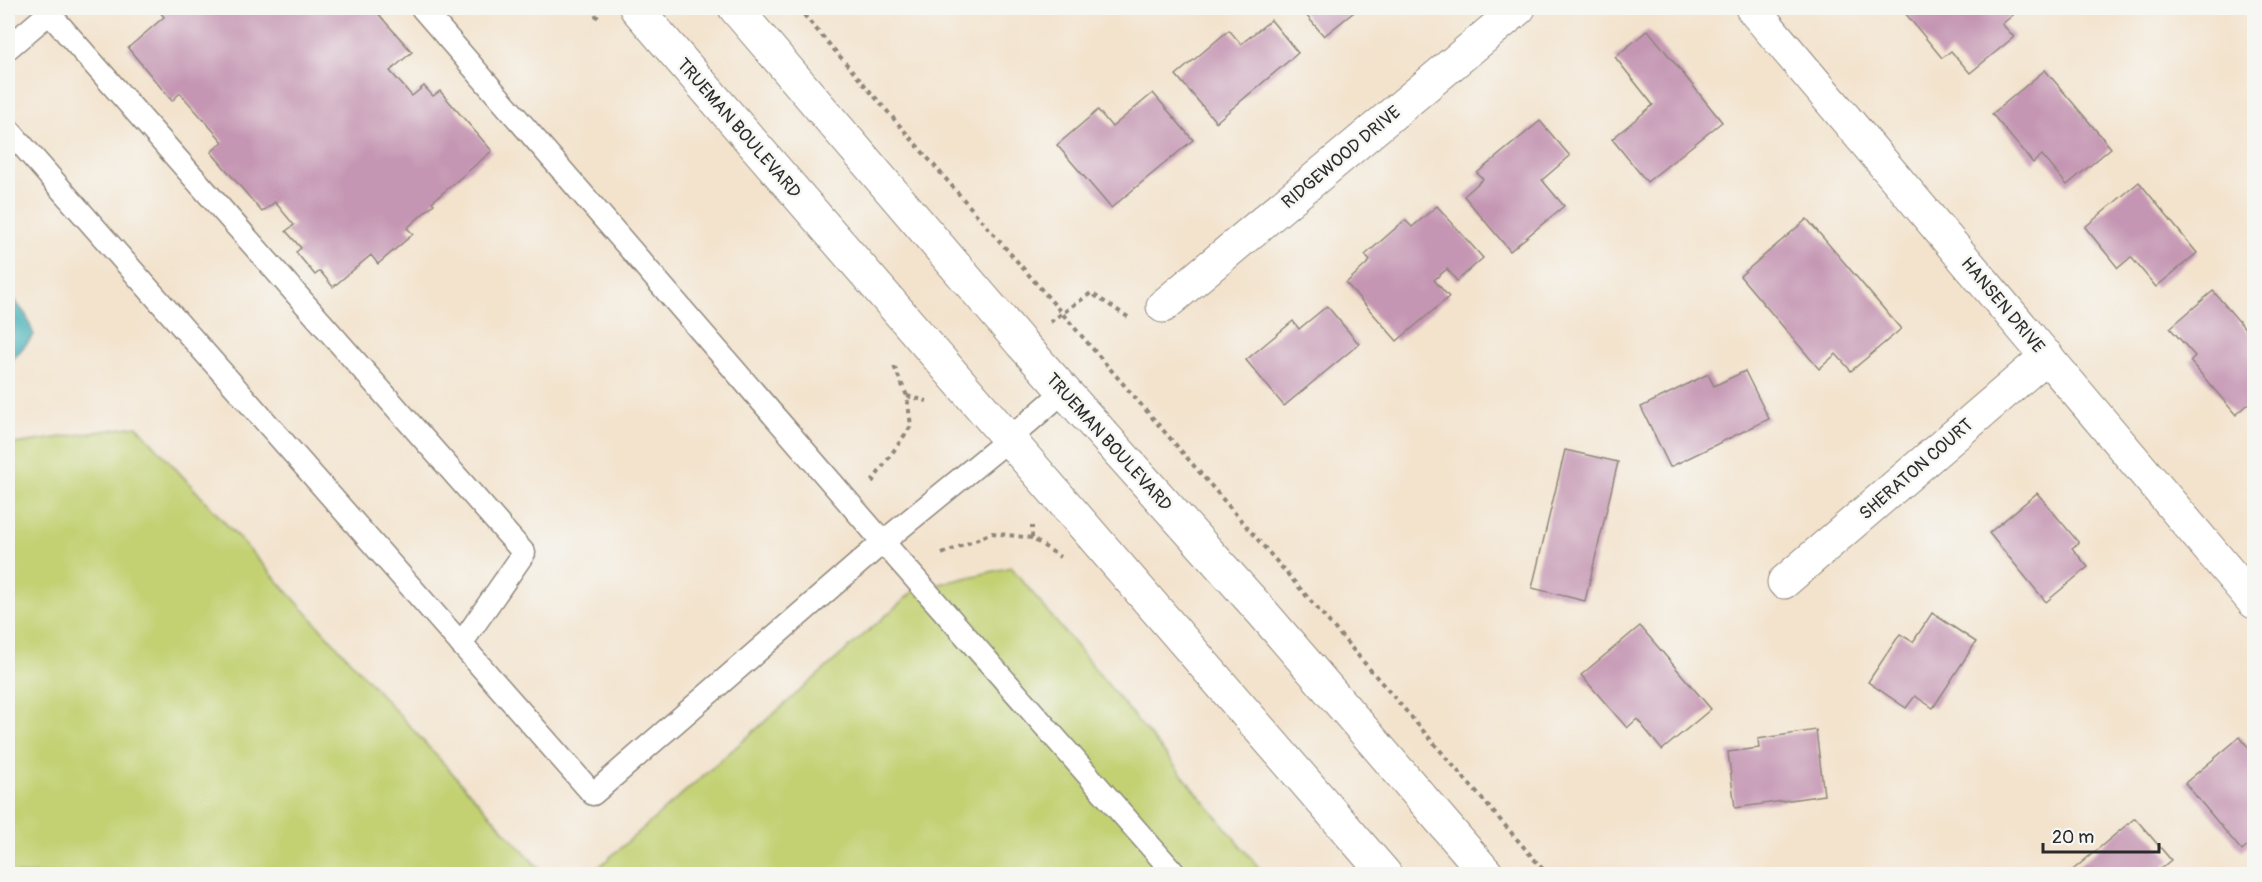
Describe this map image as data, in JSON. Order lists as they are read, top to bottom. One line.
{"streets":{"main road":["TRUEMAN BOULEVARD","RIDGEWOOD DRIVE","HANSEN DRIVE","SHERATON COURT"]},"crossings":[["HANSEN DRIVE","SHERATON COURT"]],"scale_bar":"20 m"}
